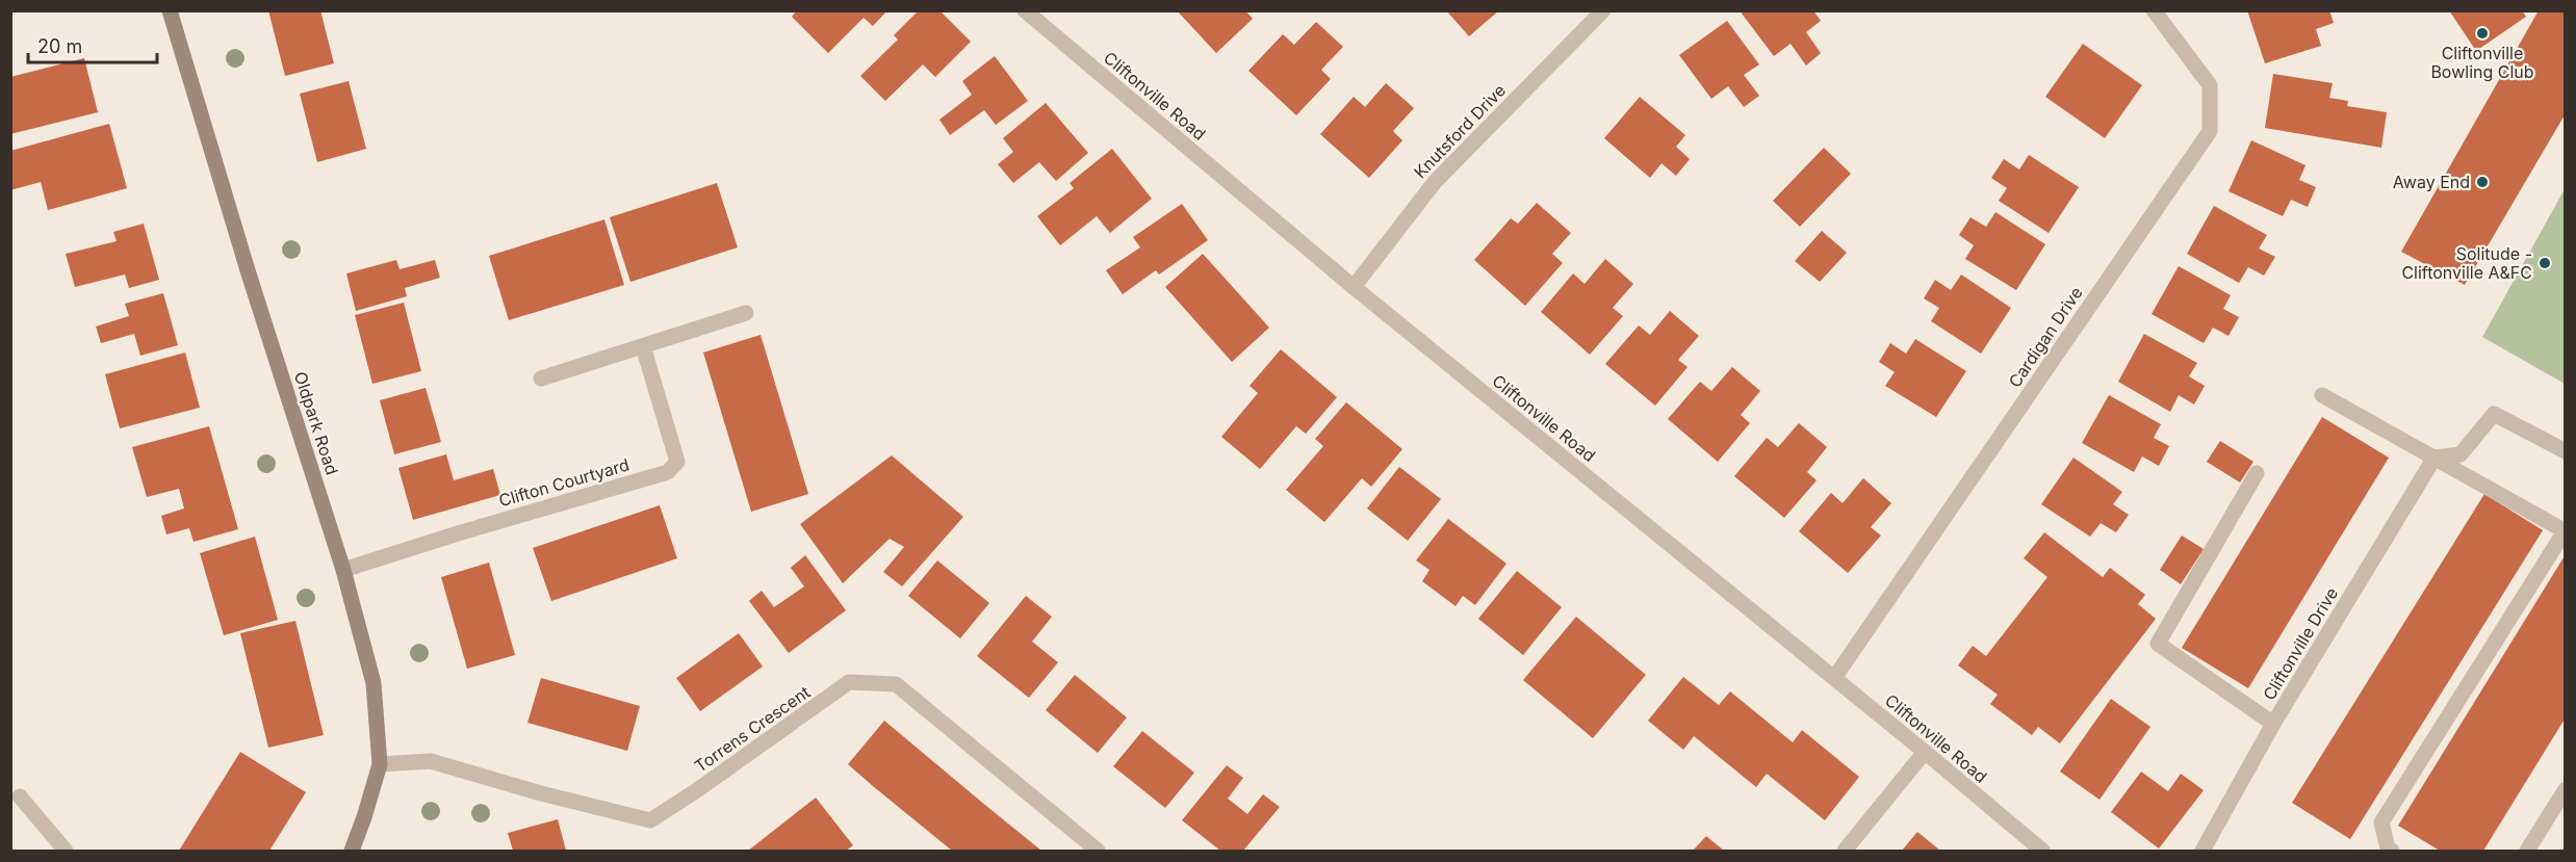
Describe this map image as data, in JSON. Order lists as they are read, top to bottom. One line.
{"streets":{"main road":["Oldpark Road"],"street":["Cliftonville Road","Knutsford Drive","Cardigan Drive","Clifton Courtyard","Cliftonville Drive","Torrens Crescent"]},"crossings":[["Cliftonville Road","Knutsford Drive"],["Cliftonville Road","Cardigan Drive"],["Oldpark Road","Clifton Courtyard"],["Oldpark Road","Torrens Crescent"]],"places":["Cliftonville Bowling Club","Away End","Solitude - Cliftonville A&FC"],"scale_bar":"20 m"}
